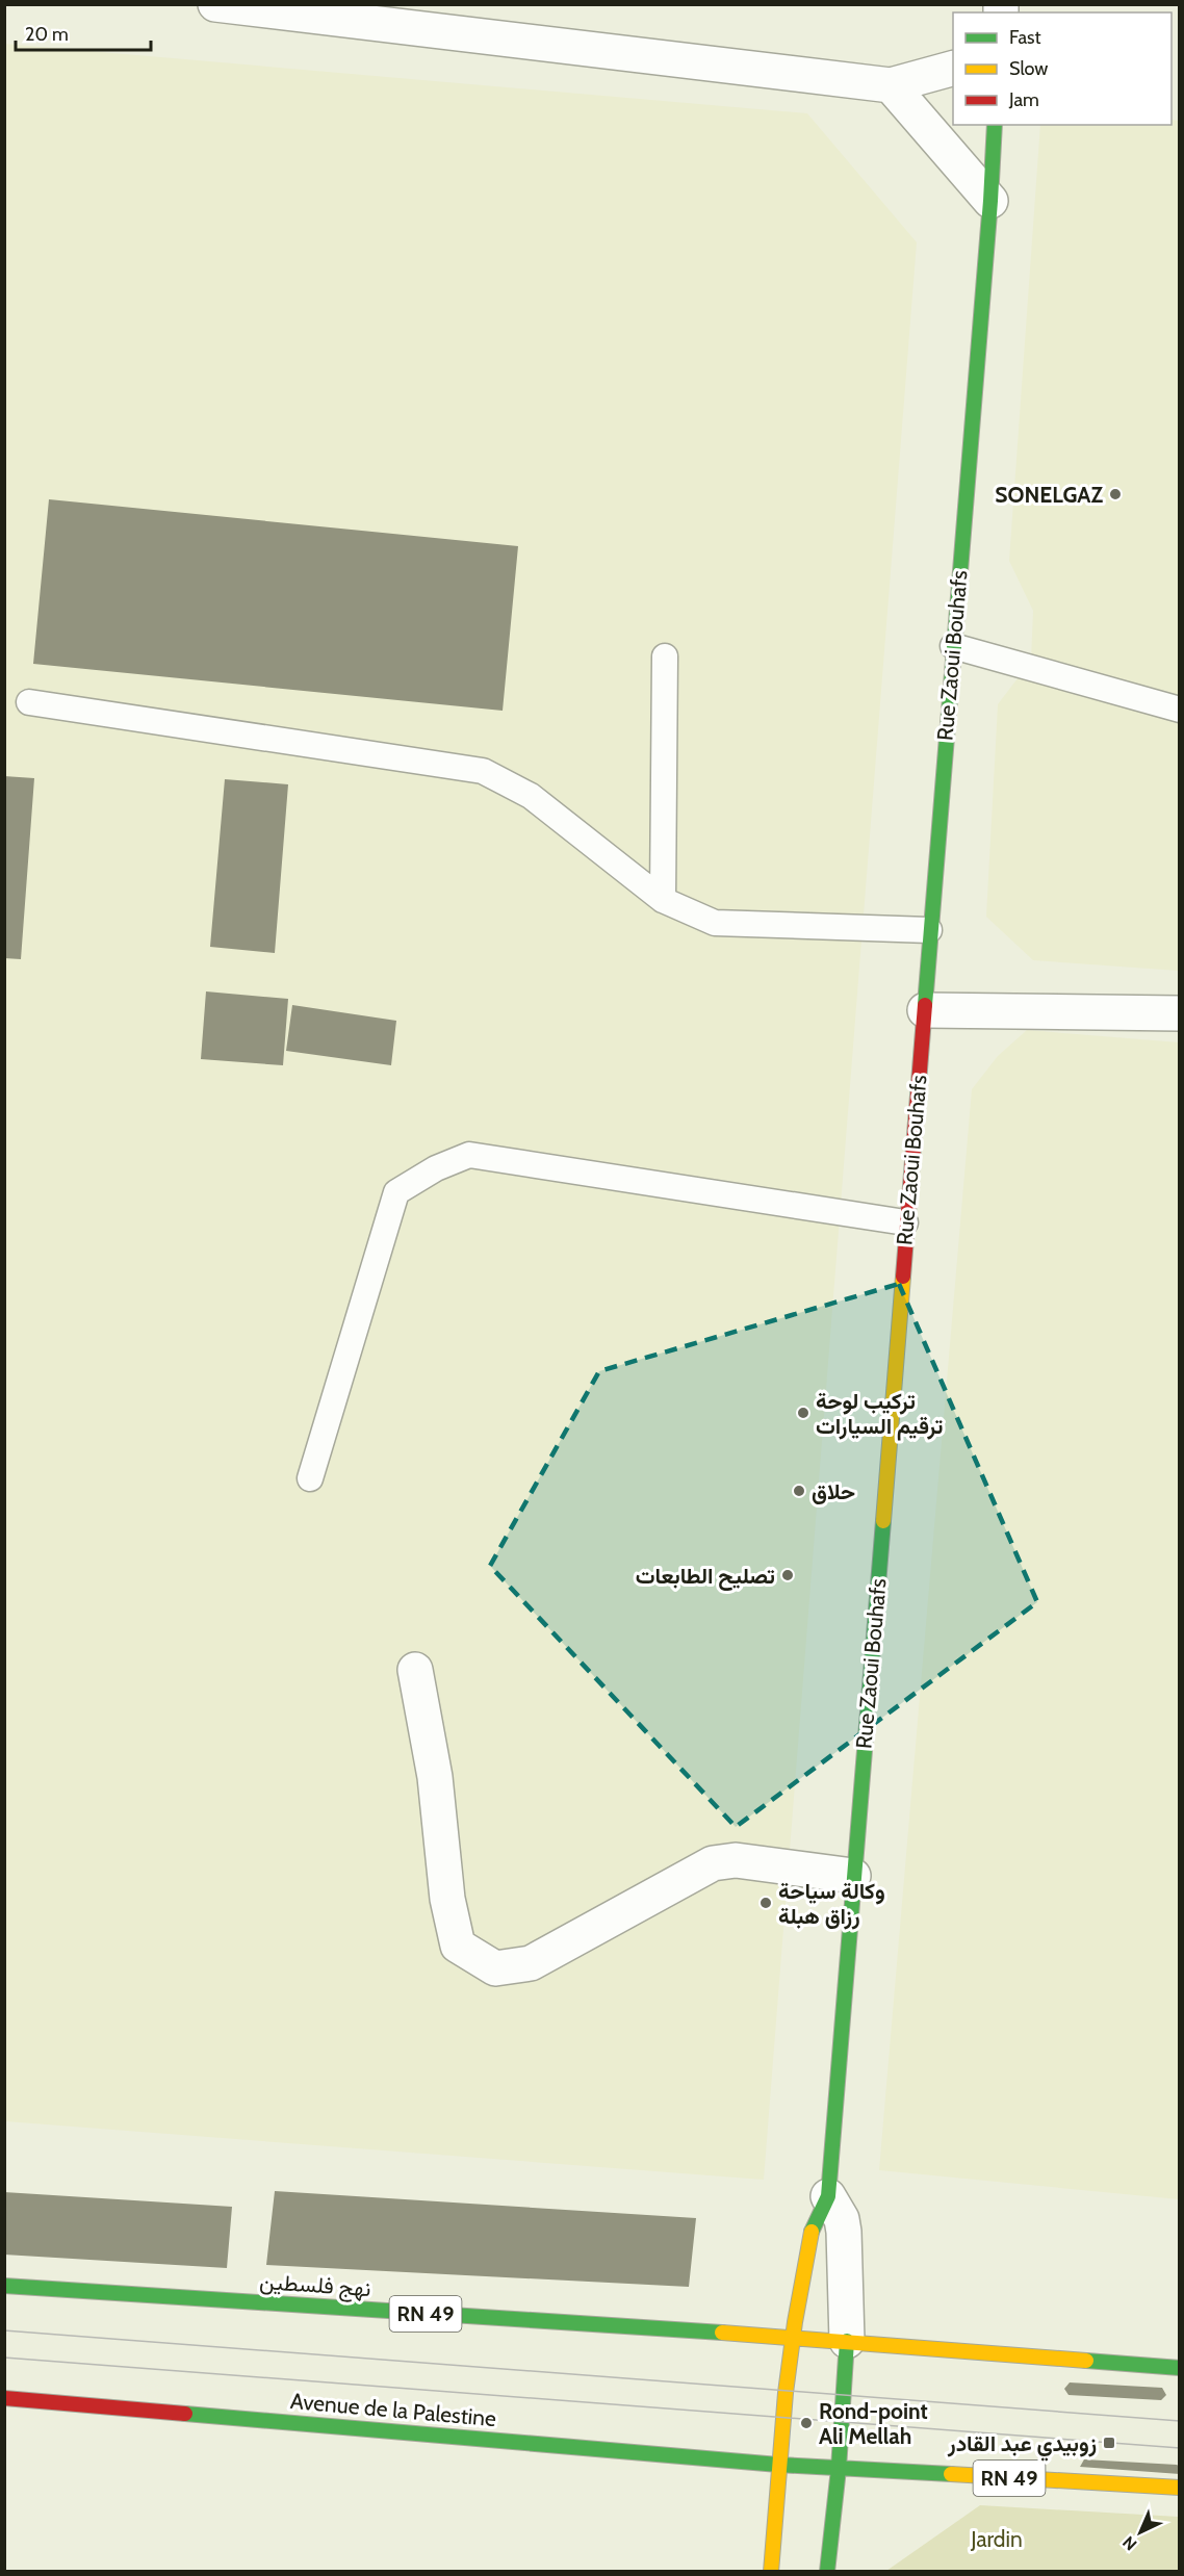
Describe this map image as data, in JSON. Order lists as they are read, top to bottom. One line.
{"streets":{"main road":["Rue Zaoui Bouhafs","نهج فلسطين","RN 49","Avenue de la Palestine"]},"crossings":[["Rue Zaoui Bouhafs","نهج فلسطين"],["Rue Zaoui Bouhafs","RN 49"],["Rue Zaoui Bouhafs","Avenue de la Palestine"],["نهج فلسطين","RN 49"],["RN 49","Avenue de la Palestine"]],"parks":["Jardin"],"places":{"other":["SONELGAZ","تركيب لوحة ترقيم السيارات","حلاق","تصليح الطابعات","وكالة سياحة رزاق هبلة","Rond-point Ali Mellah"],"transit":["زوبيدي عبد القادر"]},"legend":["Fast","Slow","Jam"],"scale_bar":"20 m","north":"bottom left"}
